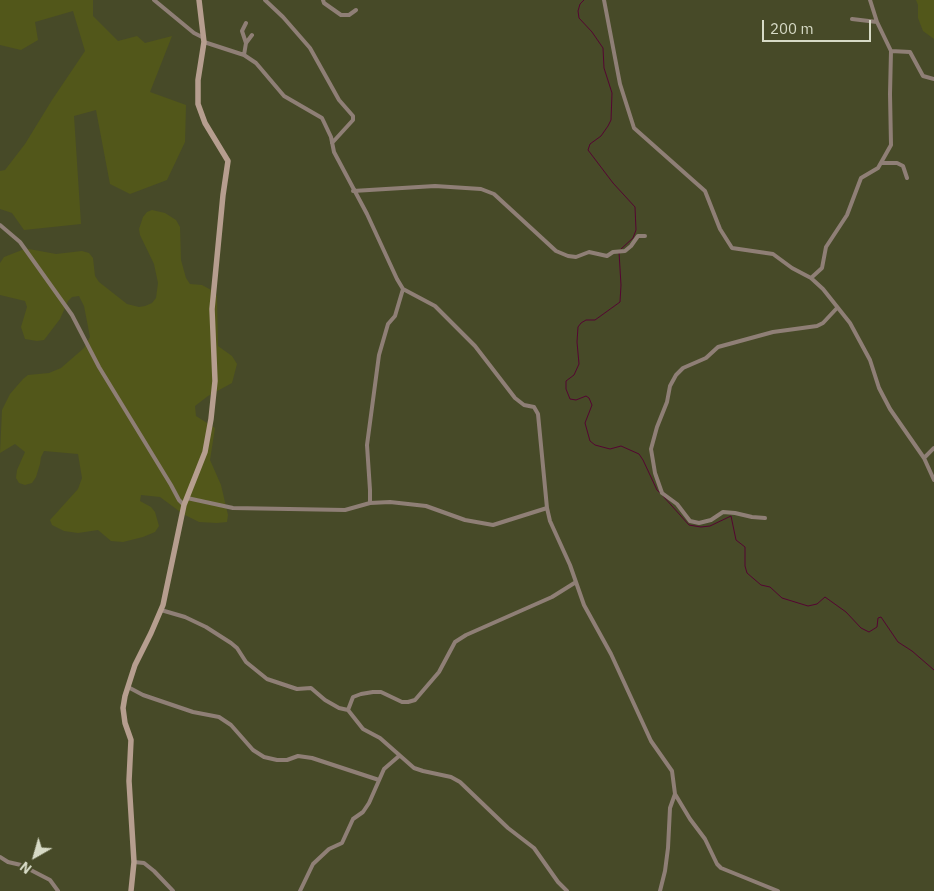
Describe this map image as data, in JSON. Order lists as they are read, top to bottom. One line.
{"scale_bar":"200 m","north":"bottom left"}
